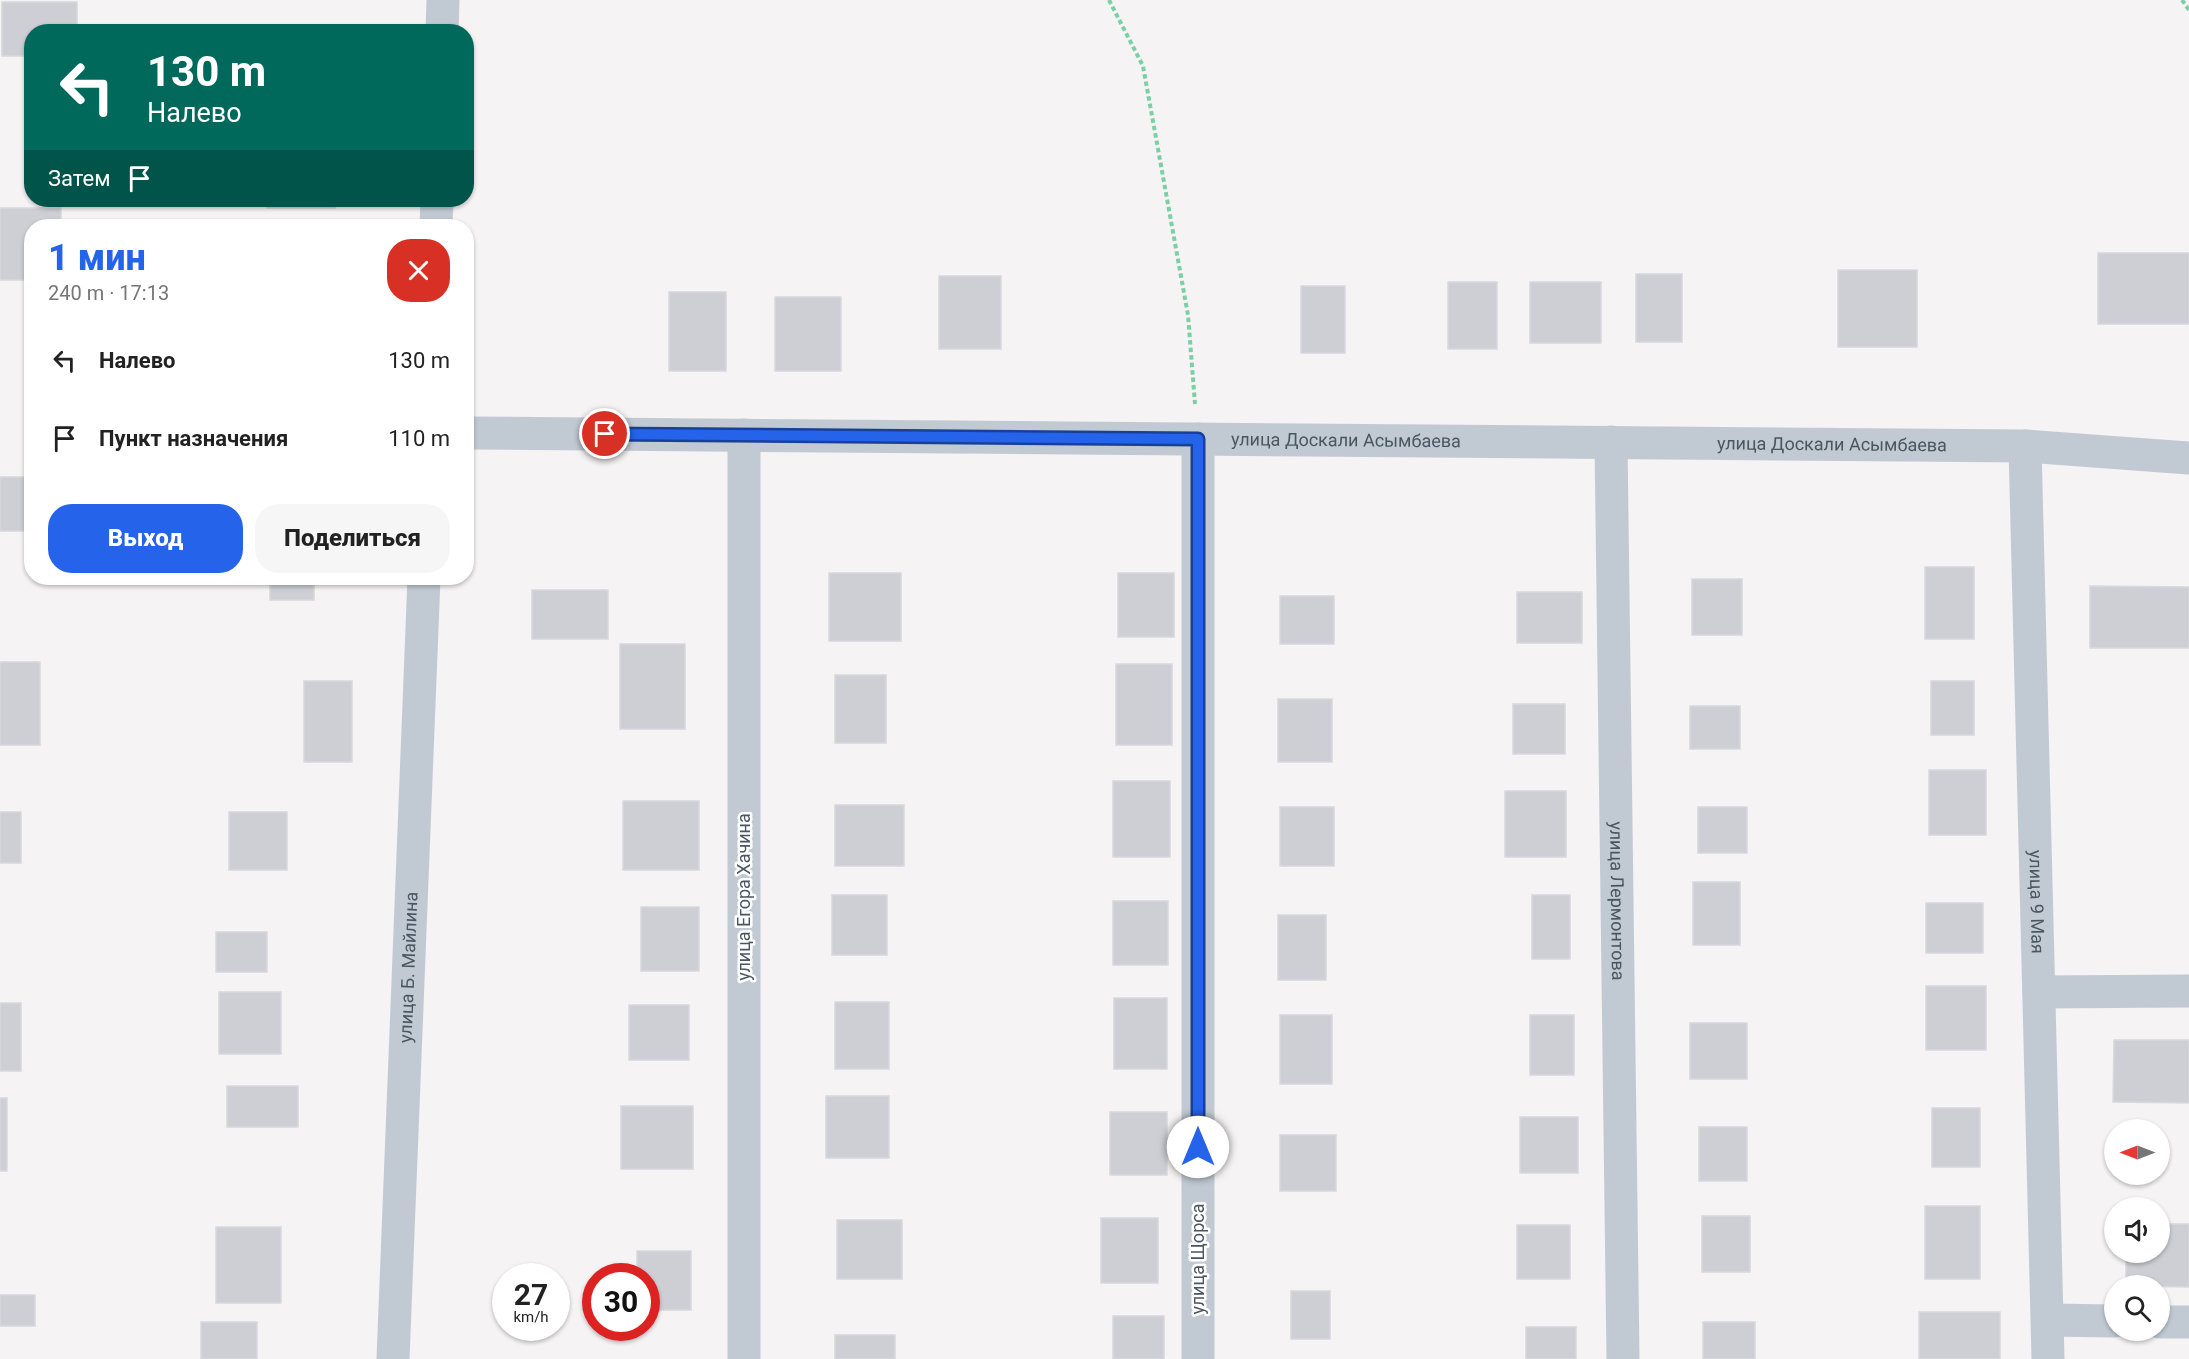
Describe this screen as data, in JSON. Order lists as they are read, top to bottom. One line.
{"streets":{"street":["улица Доскали Асымбаева","улица Егора Хачина","улица Лермонтова","улица 9 Мая","улица Б. Майлина","улица Щорса"]},"crossings":[["улица Доскали Асымбаева","улица Егора Хачина"],["улица Доскали Асымбаева","улица Лермонтова"],["улица Доскали Асымбаева","улица 9 Мая"],["улица Доскали Асымбаева","улица Щорса"]],"north":"left","page":{"turn":["130 m","Налево"],"then":"Затем","heading":["1 мин","240 m · 17:13"],"list":[{"name":"Налево","value":"130 m"},{"name":"Пункт назначения","value":"110 m"}],"buttons":["Выход","Поделиться"],"speed":"27 km/h","limit":"30"}}
